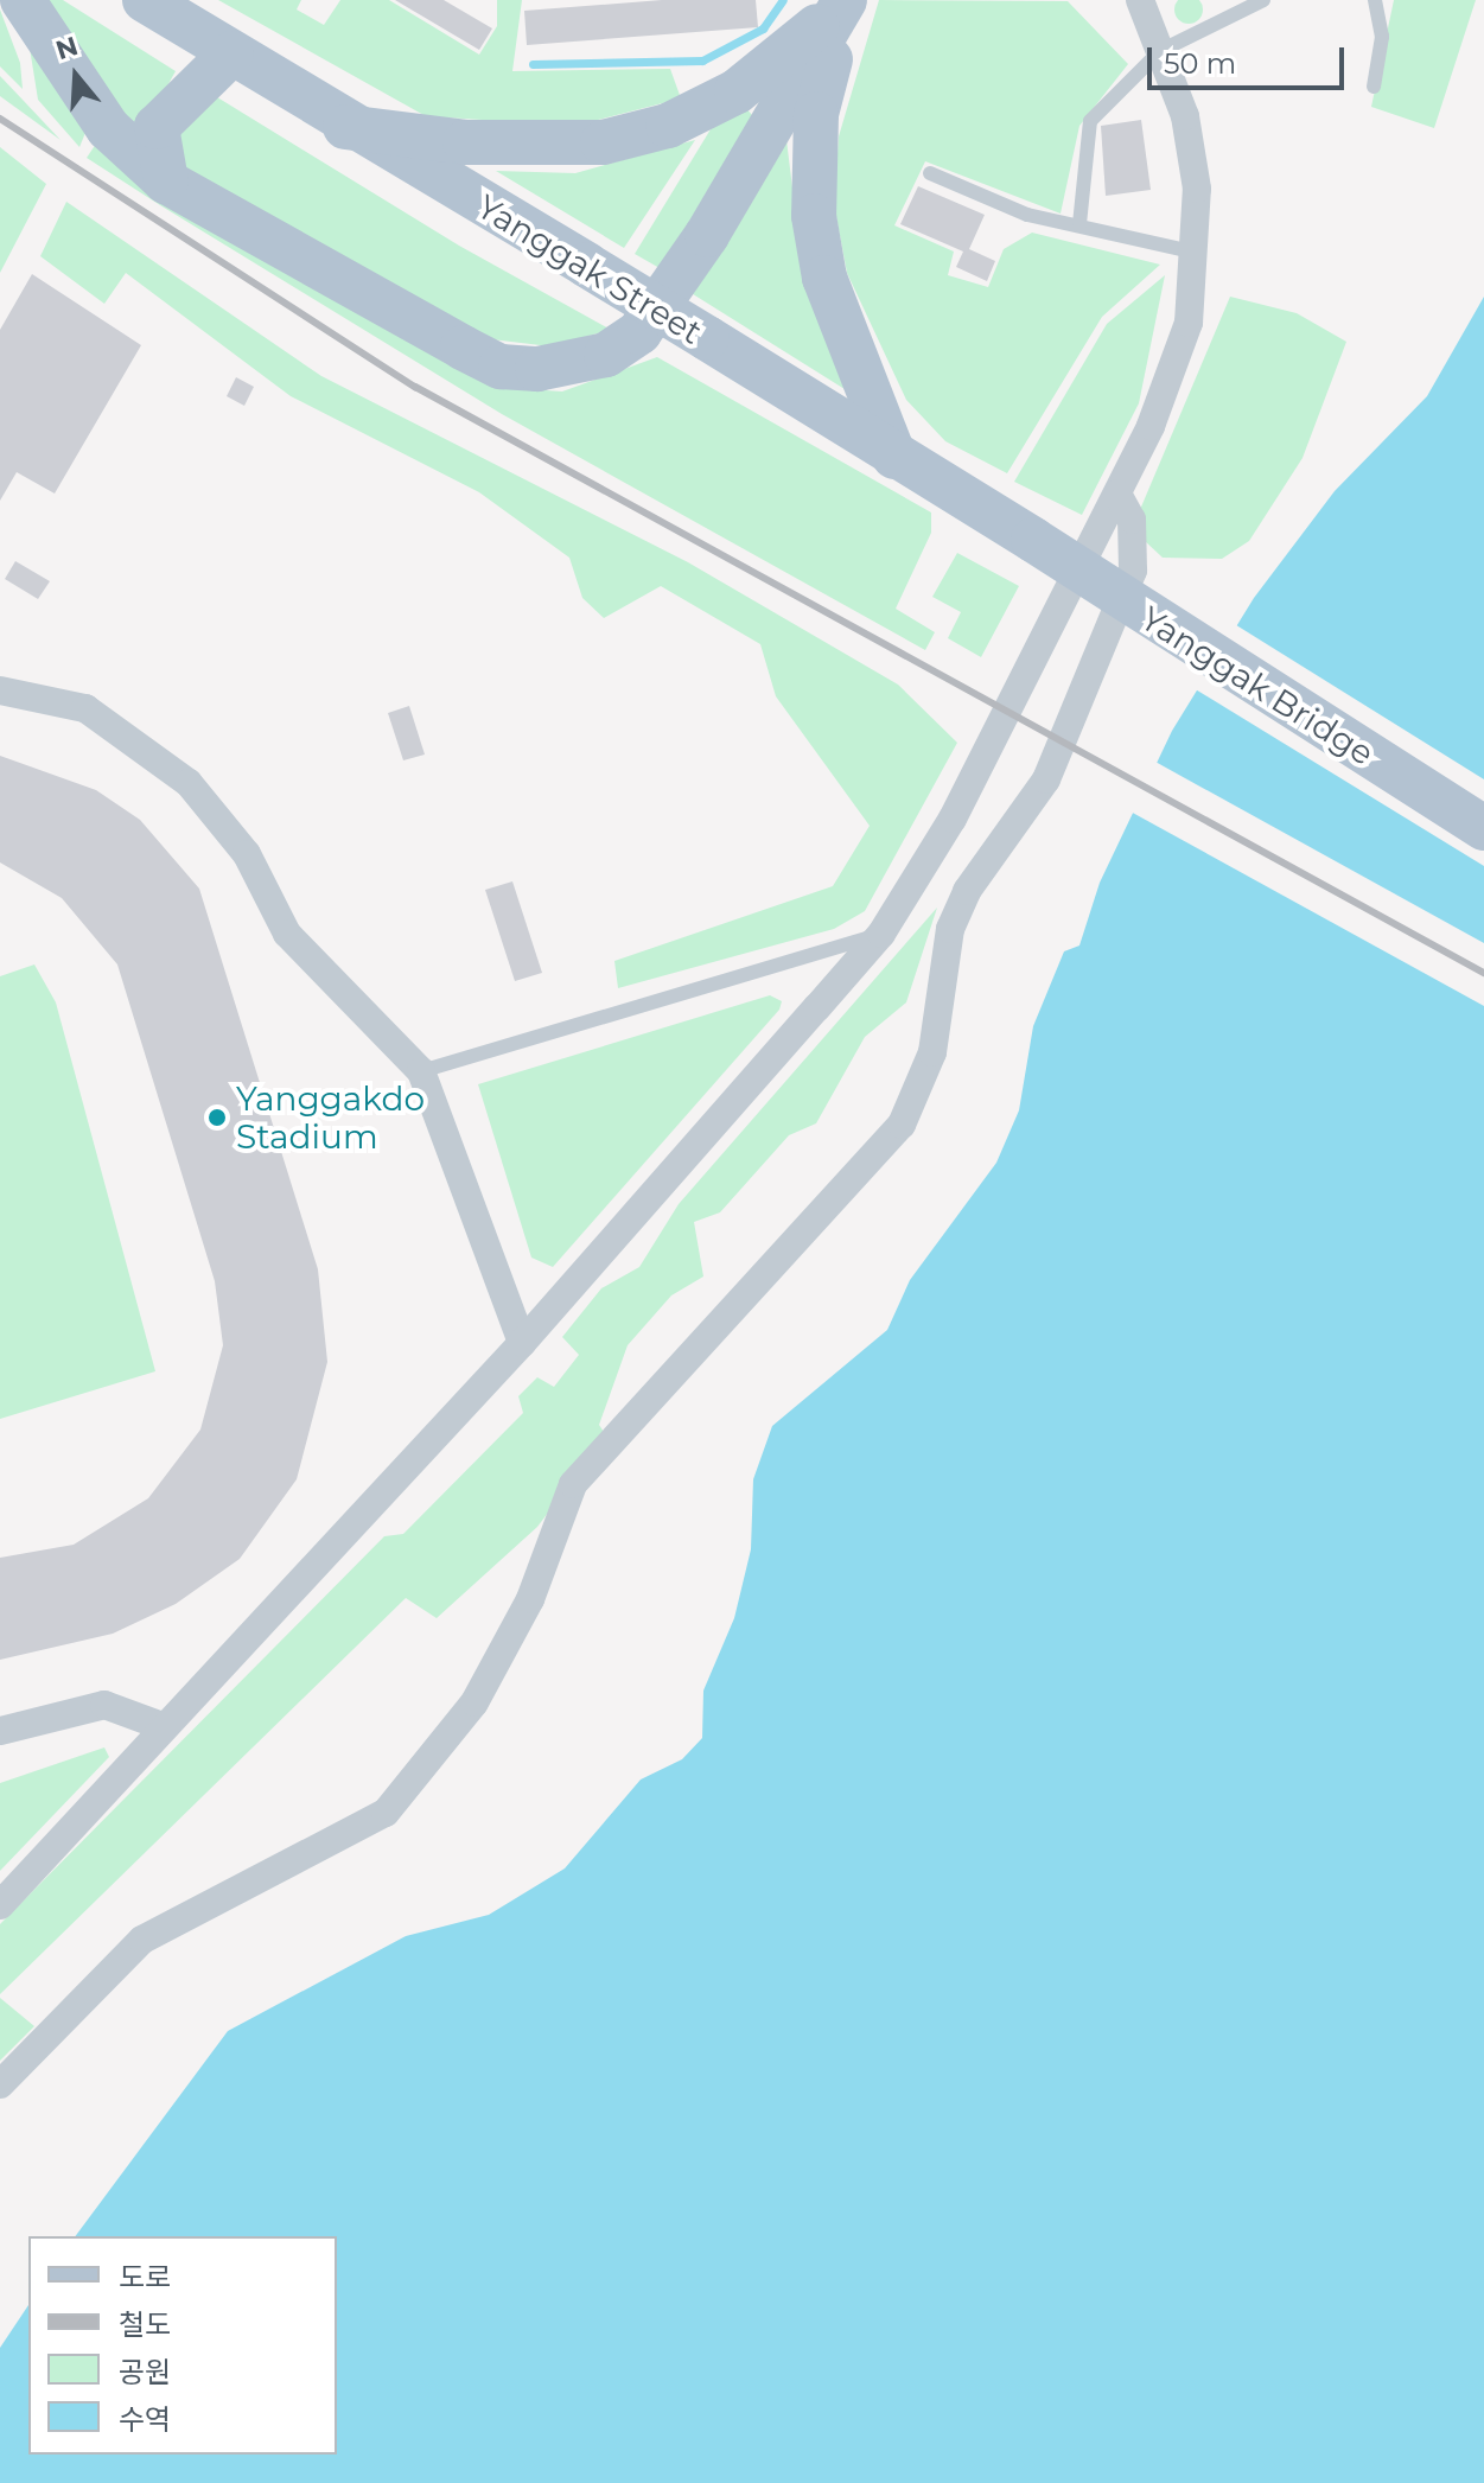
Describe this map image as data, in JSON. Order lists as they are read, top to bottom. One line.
{"streets":{"main road":["Yanggak Street","Yanggak Bridge"]},"crossings":[["Yanggak Street","Yanggak Bridge"]],"places":["Yanggakdo Stadium"],"legend":["도로","철도","공원","수역"],"scale_bar":"50 m","north":"top"}
